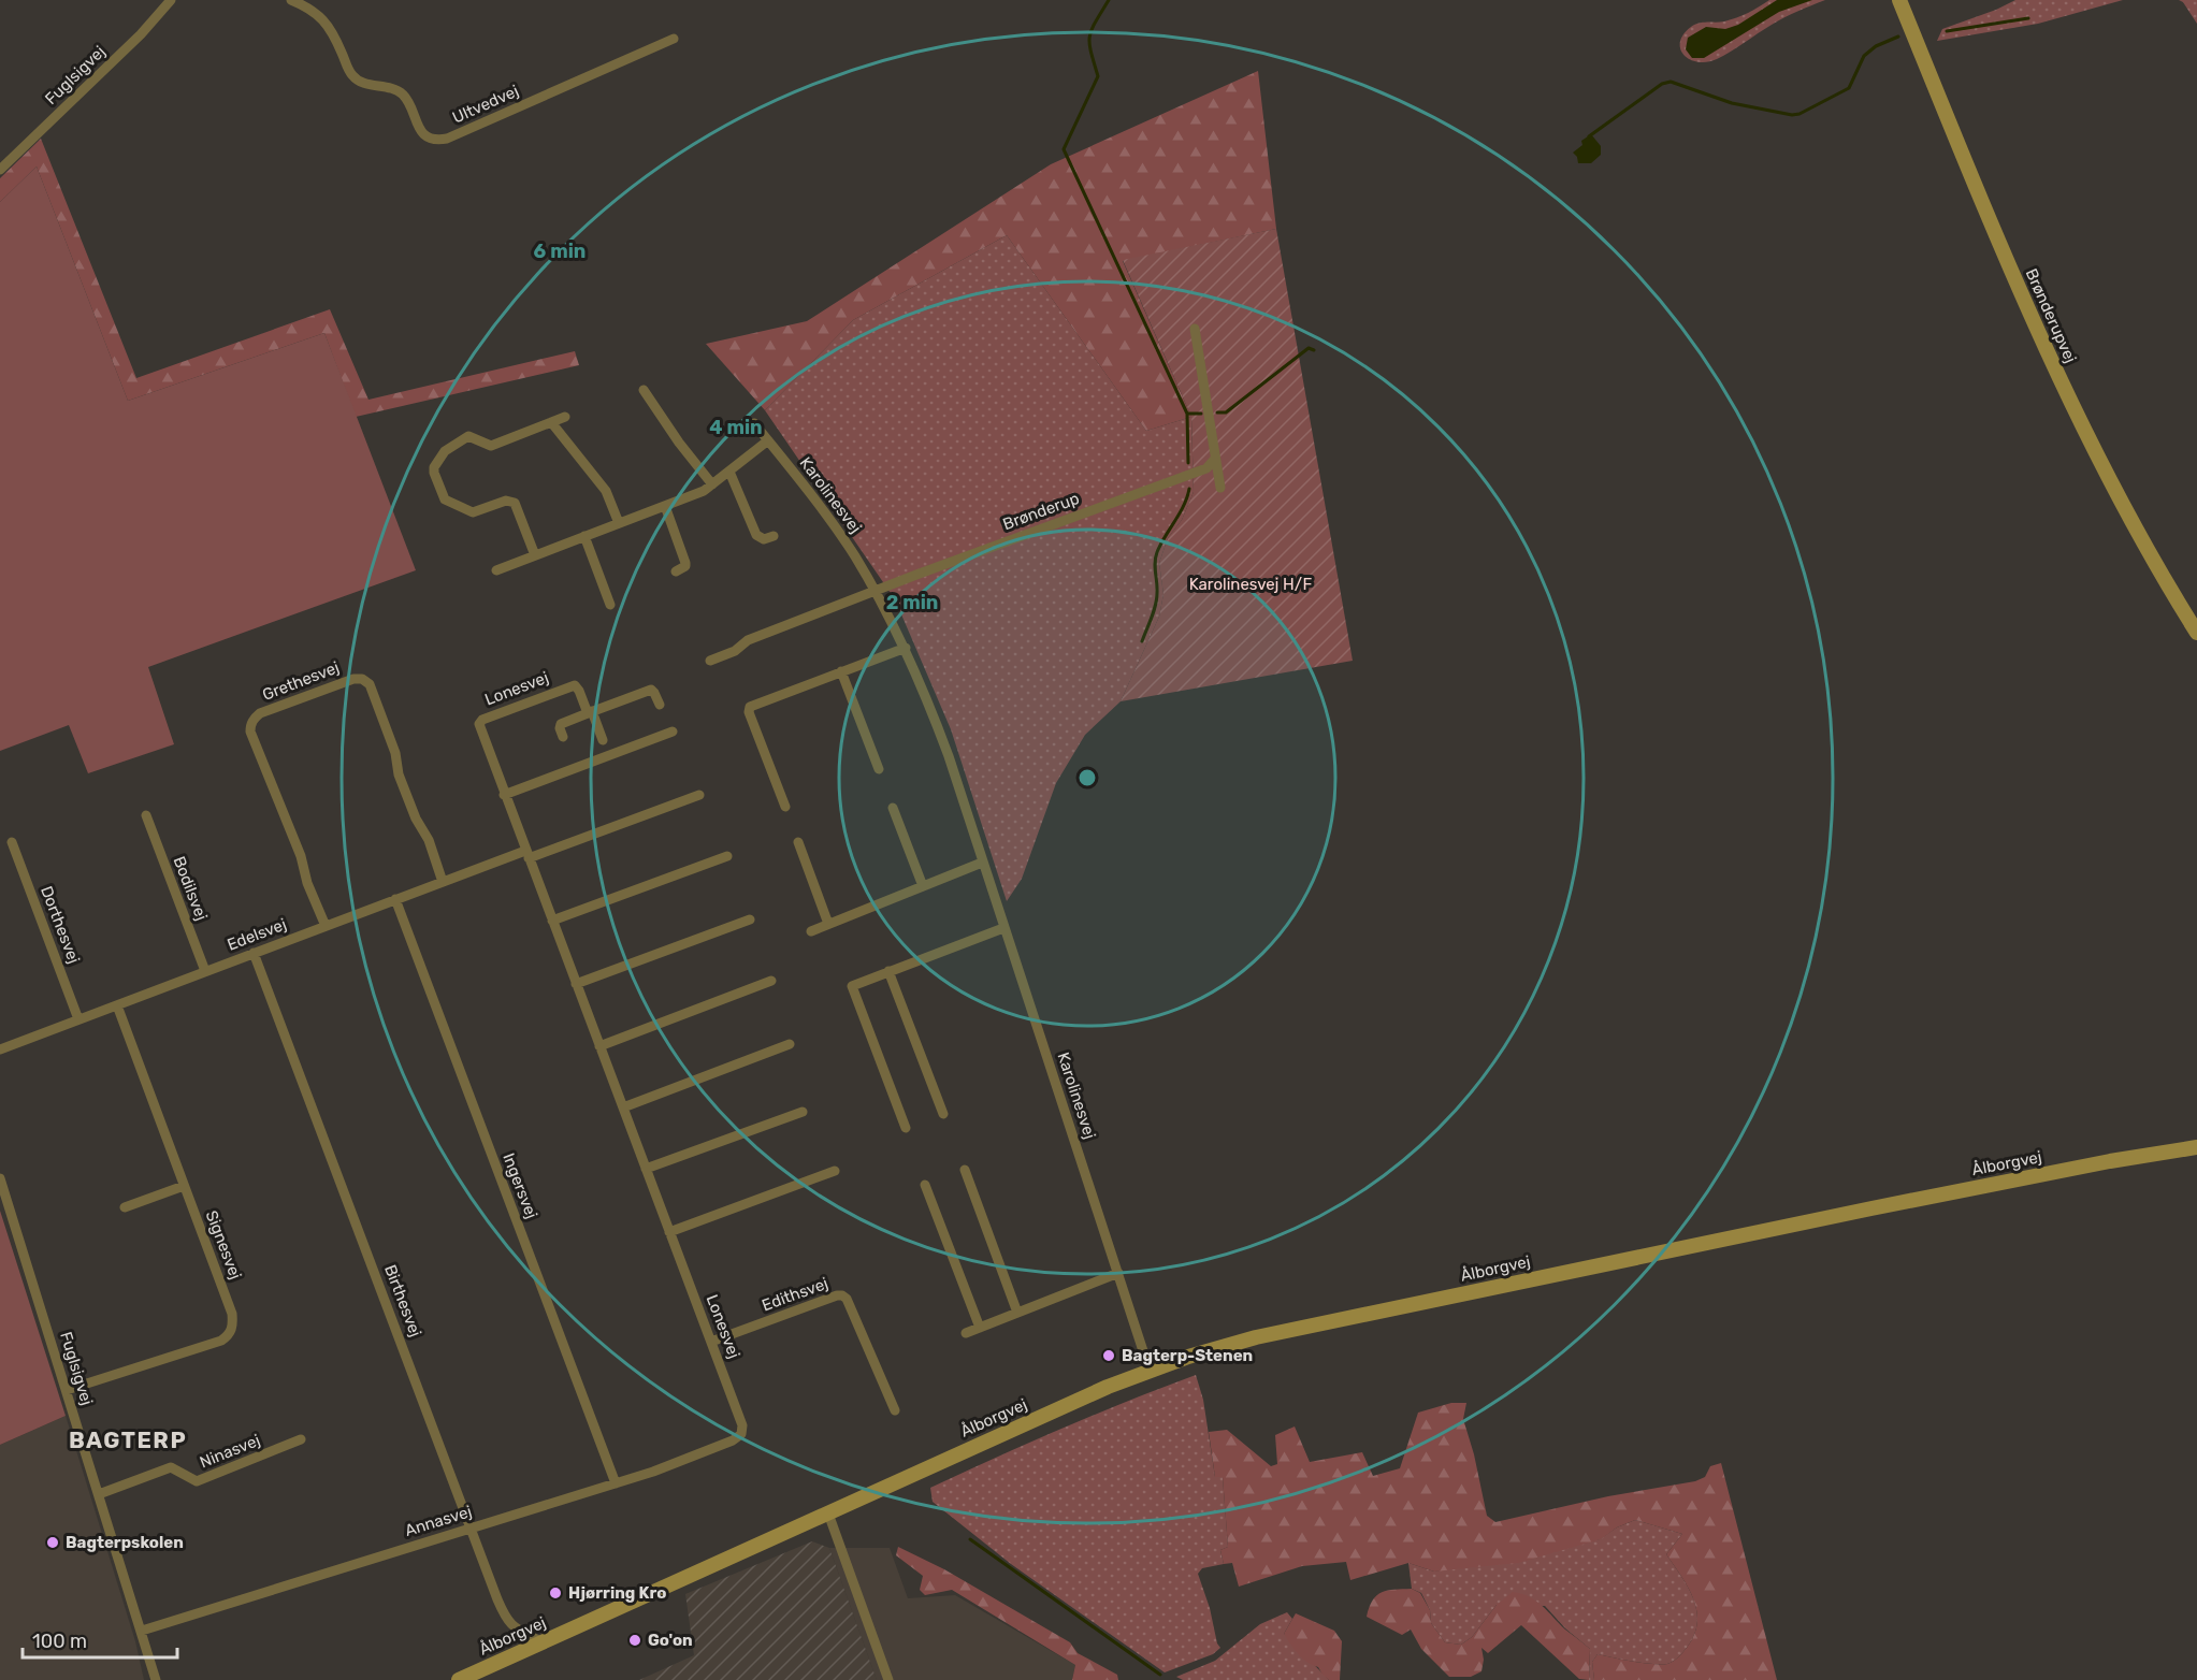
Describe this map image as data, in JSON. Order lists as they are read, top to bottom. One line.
{"streets":{"main road":["Brønderupvej","Ålborgvej"],"street":["Fuglsigvej","Ultvedvej","Karolinesvej","Brønderup","Grethesvej","Lonesvej","Bodilsvej","Dorthesvej","Edelsvej","Ingersvej","Signesvej","Edithsvej","Birthesvej","Ninasvej","Annasvej"]},"crossings":[["Fuglsigvej","Signesvej"],["Fuglsigvej","Ninasvej"],["Fuglsigvej","Annasvej"],["Karolinesvej","Brønderup"],["Karolinesvej","Ålborgvej"],["Grethesvej","Edelsvej"],["Lonesvej","Edelsvej"],["Lonesvej","Edithsvej"],["Lonesvej","Annasvej"],["Bodilsvej","Edelsvej"],["Dorthesvej","Edelsvej"],["Edelsvej","Ingersvej"],["Edelsvej","Signesvej"],["Edelsvej","Birthesvej"],["Ålborgvej","Birthesvej"],["Ingersvej","Annasvej"],["Birthesvej","Annasvej"]],"districts":["BAGTERP"],"parks":["Karolinesvej H/F"],"places":["Bagterp-Stenen","Bagterpskolen","Hjørring Kro","Go'on"],"scale_bar":"100 m","rings":["6 min","4 min","2 min"]}
